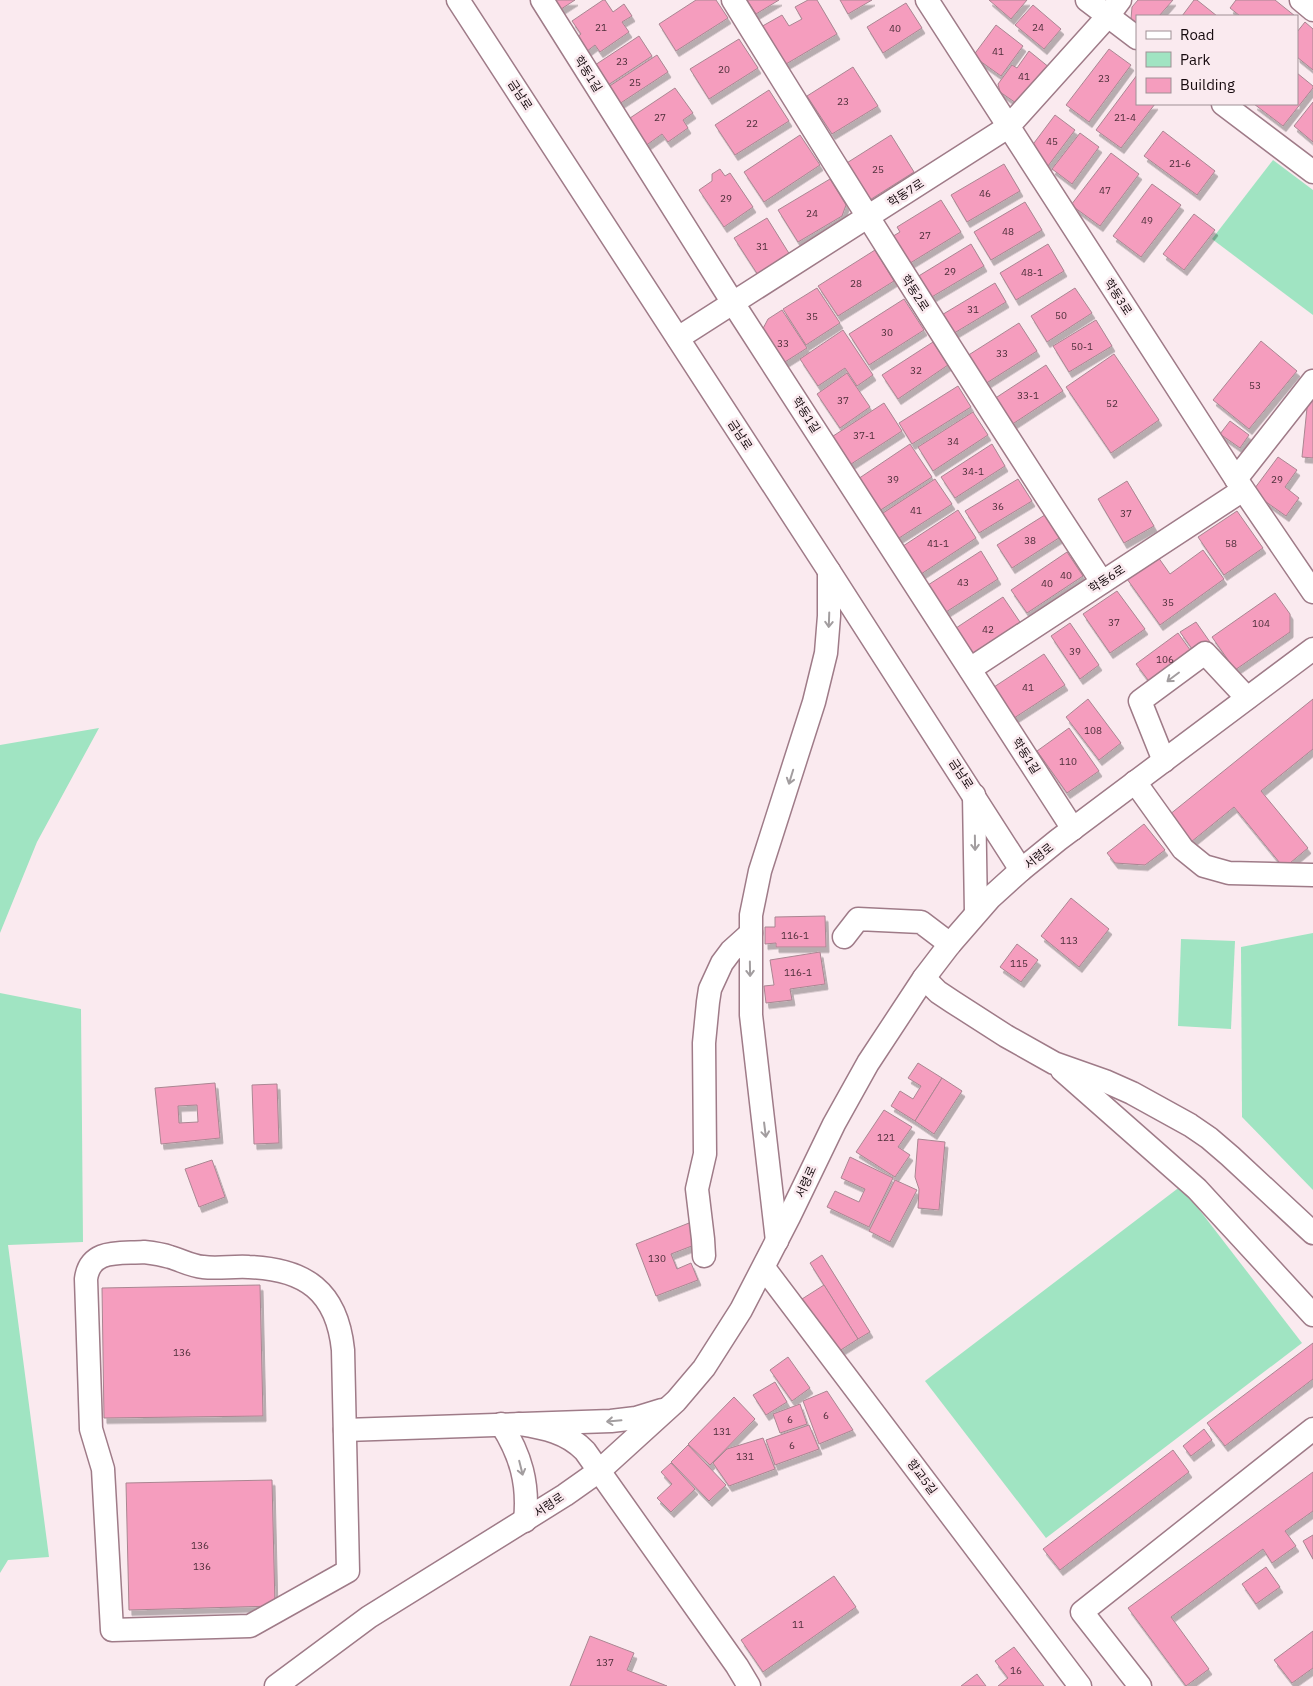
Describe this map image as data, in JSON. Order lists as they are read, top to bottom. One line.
{"streets":{"street":["학동1길","금남로","학동7로","학동2로","학동3로","학동6로","서령로","향교5길"]},"crossings":[["학동1길","학동7로"],["학동1길","학동6로"],["학동1길","서령로"],["금남로","학동7로"],["금남로","서령로"],["학동7로","학동2로"],["학동7로","학동3로"],["학동2로","학동6로"],["학동3로","학동6로"],["서령로","향교5길"]],"house_numbers":["21","24","40","41","23","20","41","23","25","23","27","21-4","22","45","21-6","25","47","46","29","24","49","48","27","31","29","48-1","28","31","50","35","30","33","50-1","33","32","53","33-1","37","52","37-1","34","34-1","39","29","36","41","37","38","41-1","58","40","43","40","35","37","104","42","39","106","41","108","110","116-1","113","115","116-1","121","130","136","6","6","131","6","131","136","136","11","137","16"],"legend":["Road","Park","Building"]}
